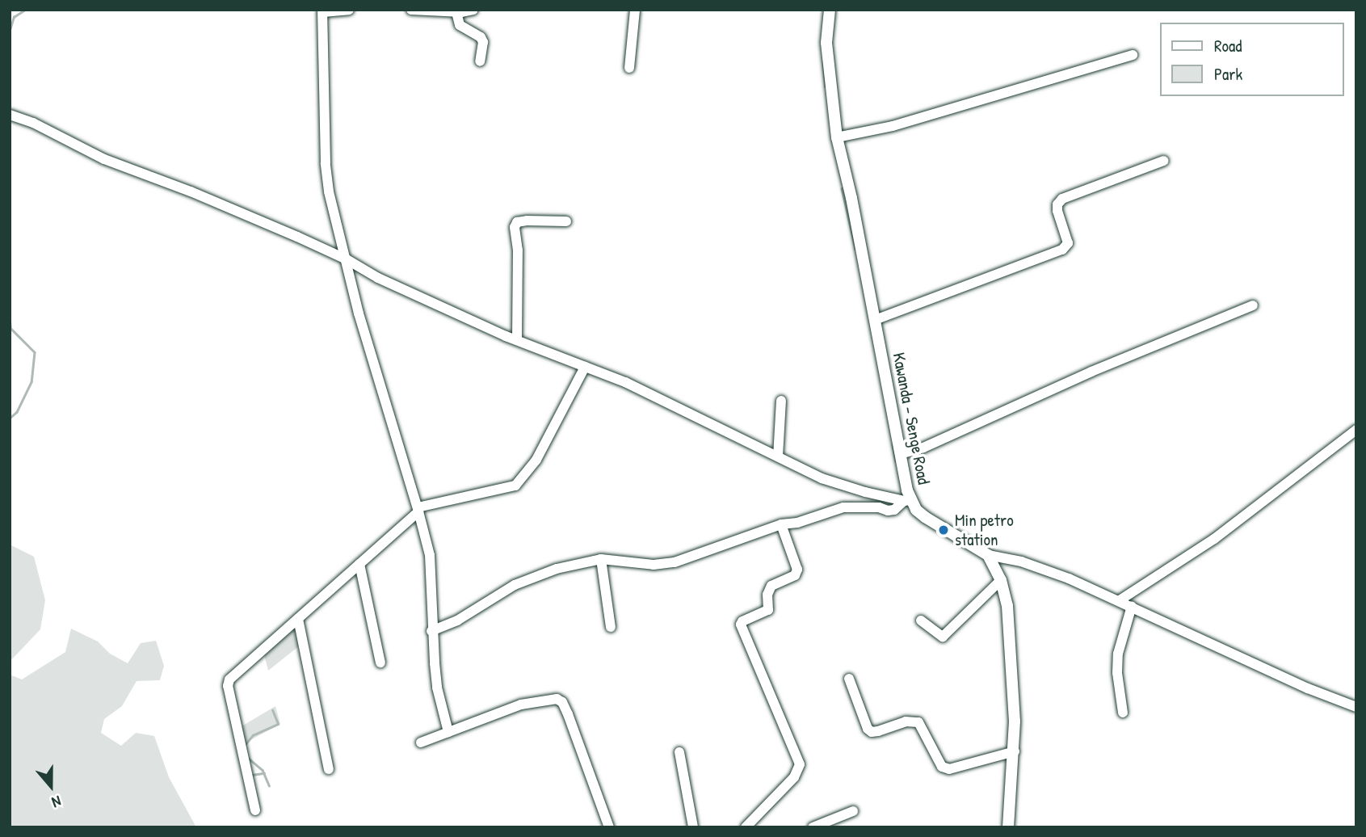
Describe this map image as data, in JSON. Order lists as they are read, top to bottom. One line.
{"streets":{"street":["Kawanda - Senge Road"]},"places":["Min petro station"],"legend":["Road","Park"],"north":"bottom"}
